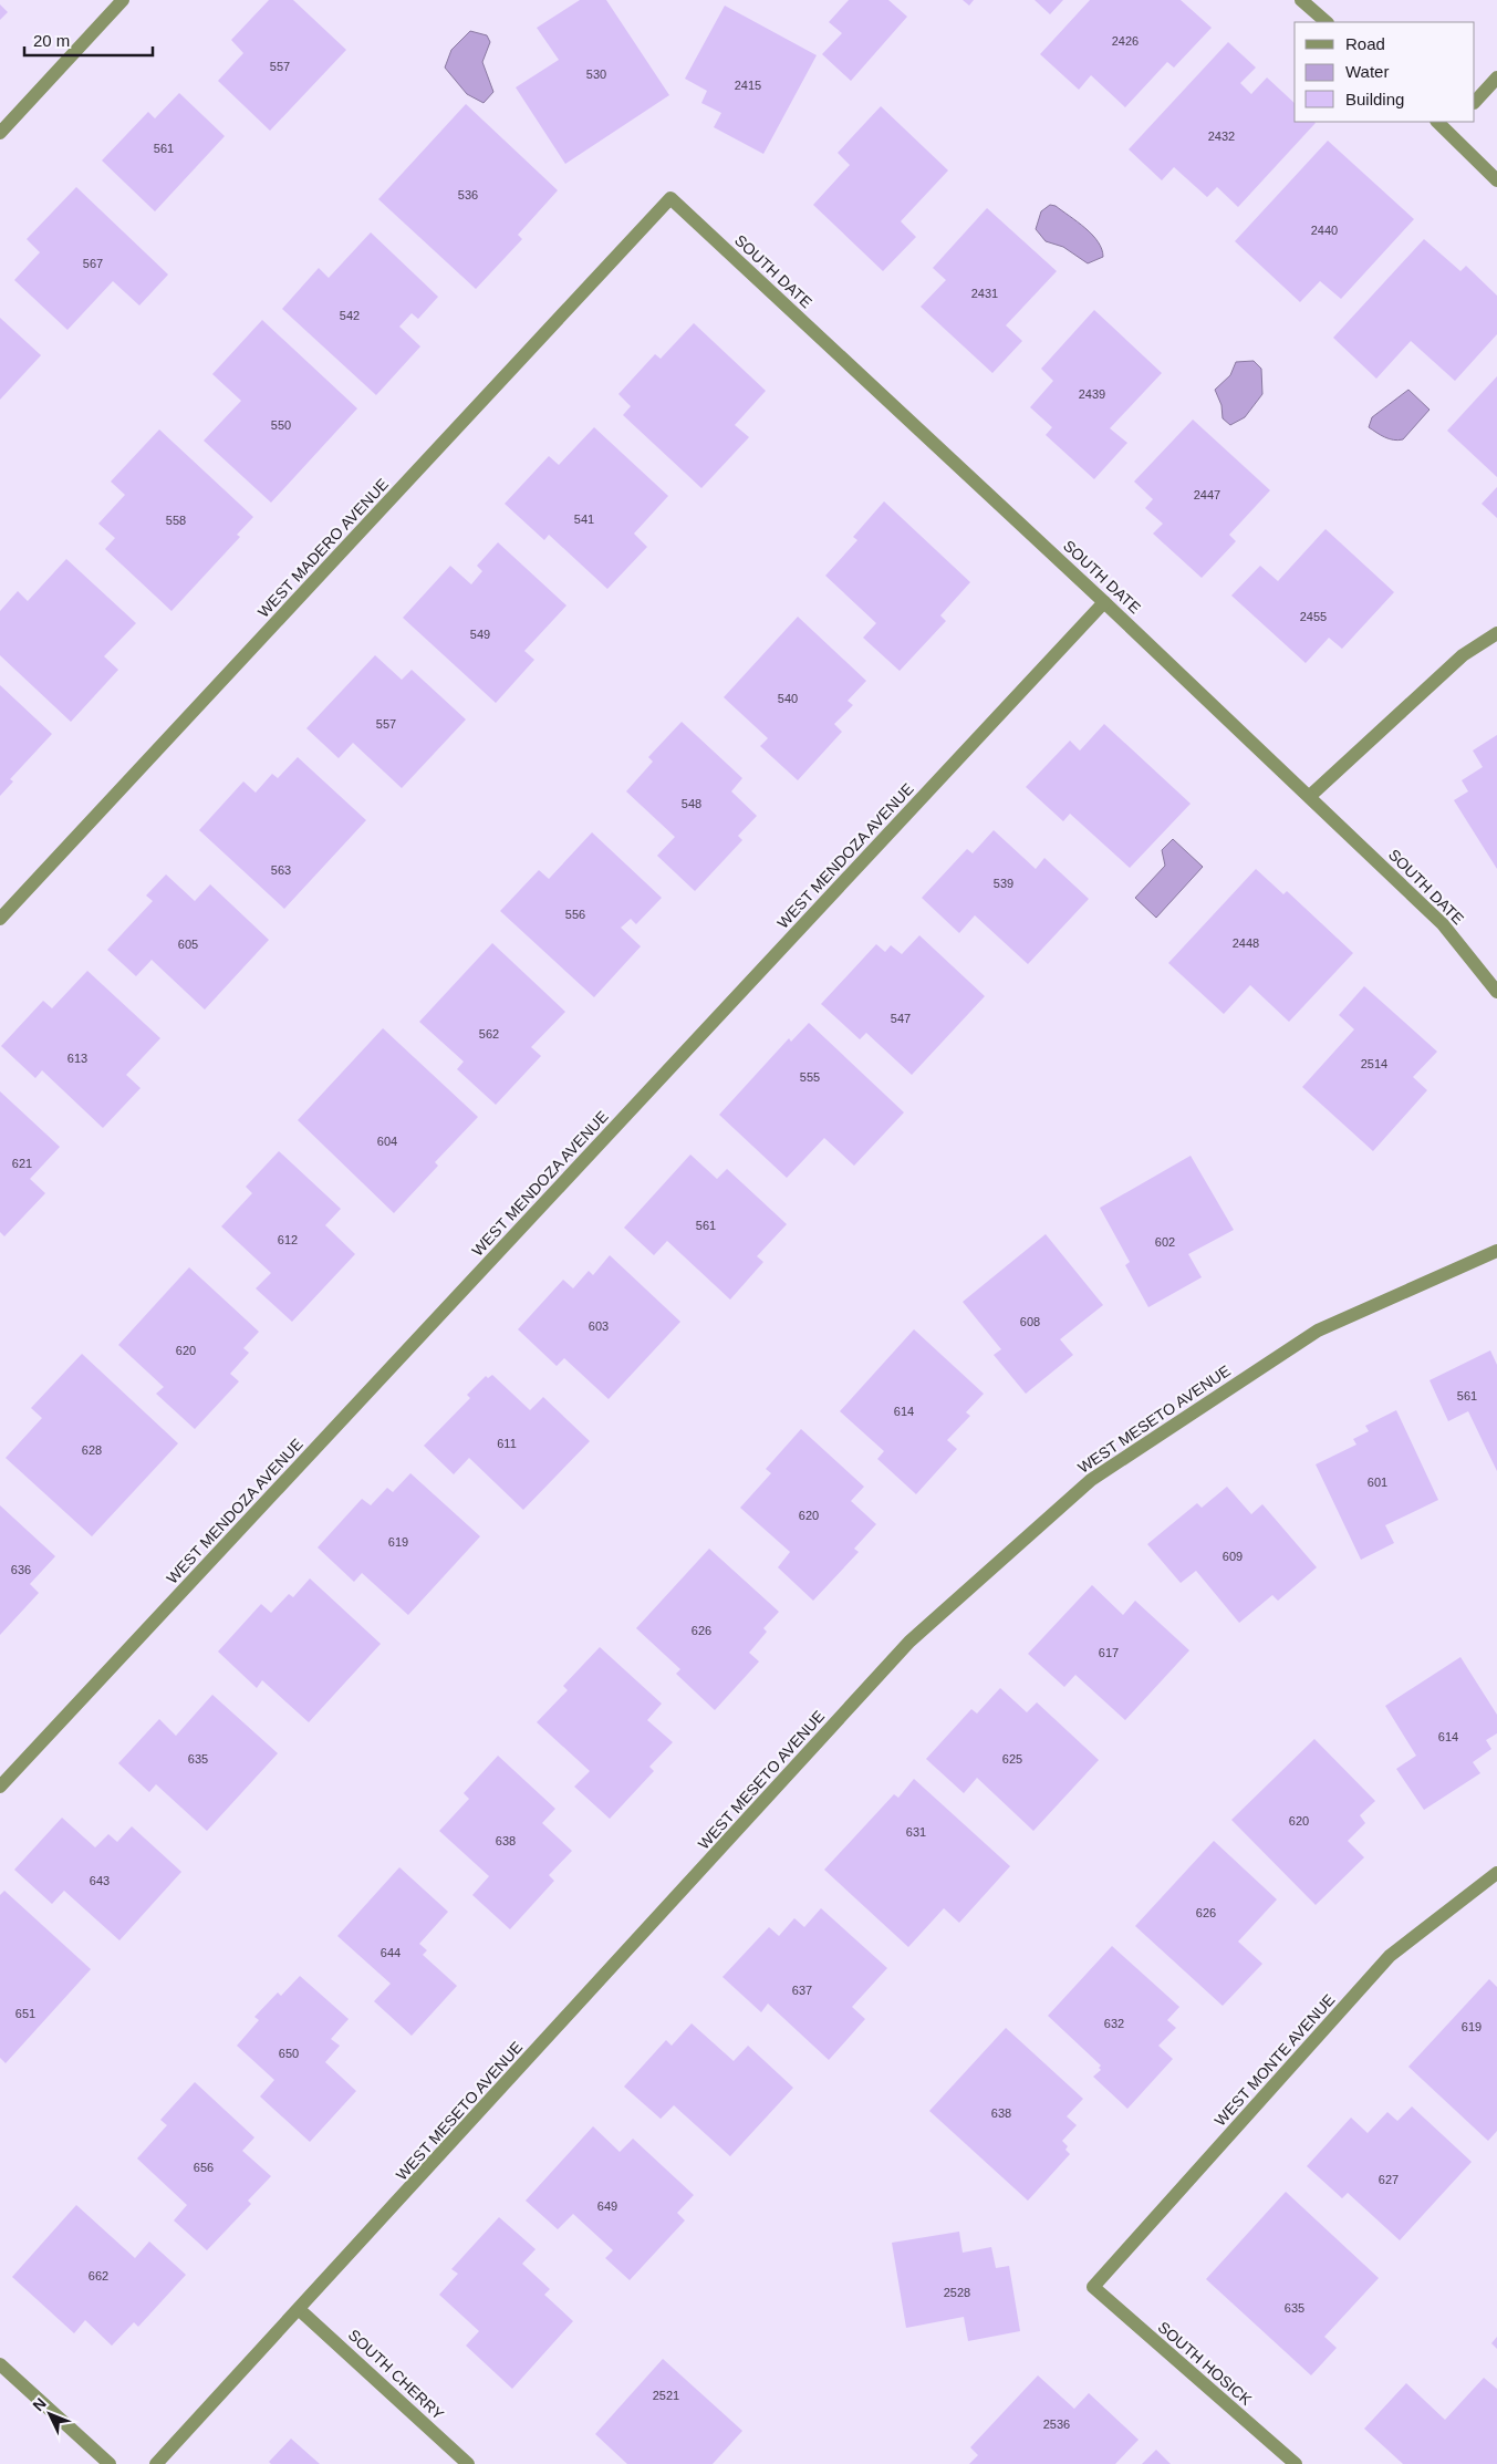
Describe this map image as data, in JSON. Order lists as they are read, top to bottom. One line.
{"streets":{"street":["SOUTH DATE","WEST MADERO AVENUE","WEST MENDOZA AVENUE","WEST MESETO AVENUE","WEST MONTE AVENUE","SOUTH HOSICK","SOUTH CHERRY"]},"crossings":[["SOUTH DATE","WEST MADERO AVENUE"],["SOUTH DATE","WEST MENDOZA AVENUE"],["WEST MESETO AVENUE","SOUTH CHERRY"],["WEST MONTE AVENUE","SOUTH HOSICK"]],"house_numbers":["2426","557","530","2415","2432","561","536","2440","567","2431","542","2439","550","2447","541","558","2455","549","540","557","548","563","539","556","2448","605","547","562","613","2514","555","604","621","561","612","602","608","603","620","561","614","611","628","601","620","619","609","636","626","617","614","635","625","620","631","638","643","626","644","637","651","632","619","650","638","656","627","649","662","2528","635","2521","2536"],"legend":["Road","Water","Building"],"scale_bar":"20 m","north":"top left"}
